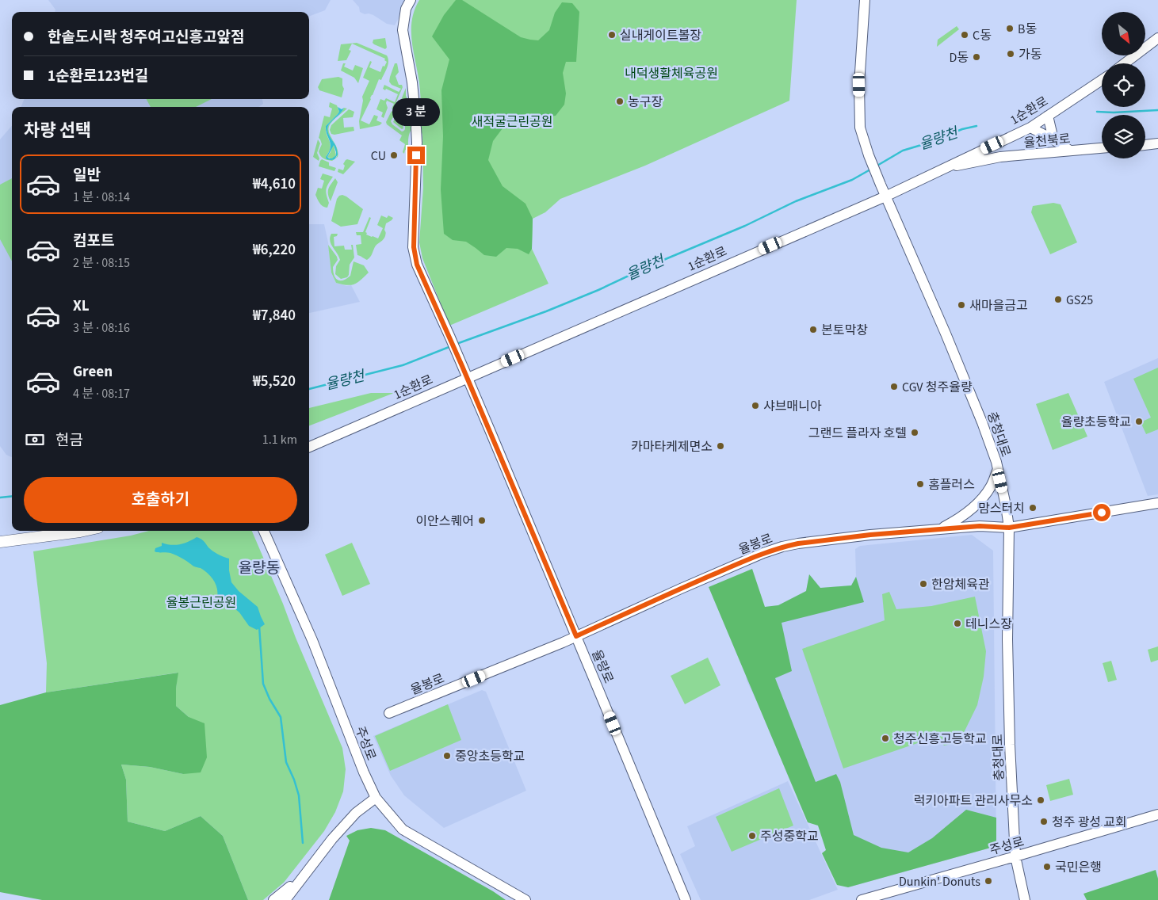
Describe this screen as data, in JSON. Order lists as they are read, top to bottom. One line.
{"streets":{"street":["1순환로","율천북로","충청대로","율봉로","율량로","주성로"]},"crossings":[["1순환로","율천북로"],["1순환로","충청대로"],["1순환로","율량로"],["충청대로","율봉로"],["충청대로","주성로"],["율봉로","율량로"]],"districts":["율량동"],"water":["율량천"],"parks":["내덕생활체육공원","새적굴근린공원","율봉근린공원"],"places":["B동","실내게이트볼장","C동","가동","D동","농구장","CU","GS25","새마을금고","본토막창","CGV 청주율량","샤브매니아","율량초등학교","그랜드 플라자 호텔","카마타케제면소","홈플러스","맘스터치","이안스퀘어","한암체육관","테니스장","청주신흥고등학교","중앙초등학교","럭키아파트 관리사무소","청주 광성 교회","주성중학교","국민은행","Dunkin' Donuts"],"north":"bottom right","page":{"banner":["한솥도시락 청주여고신흥고앞점","1순환로123번길"],"bubble":"3 분","heading":"차량 선택","list":[{"name":"일반","note":"1 분 · 08:14","value":"₩4,610"},{"name":"컴포트","note":"2 분 · 08:15","value":"₩6,220"},{"name":"XL","note":"3 분 · 08:16","value":"₩7,840"},{"name":"Green","note":"4 분 · 08:17","value":"₩5,520"}],"pay":["현금","1.1 km"],"buttons":"호출하기"}}
